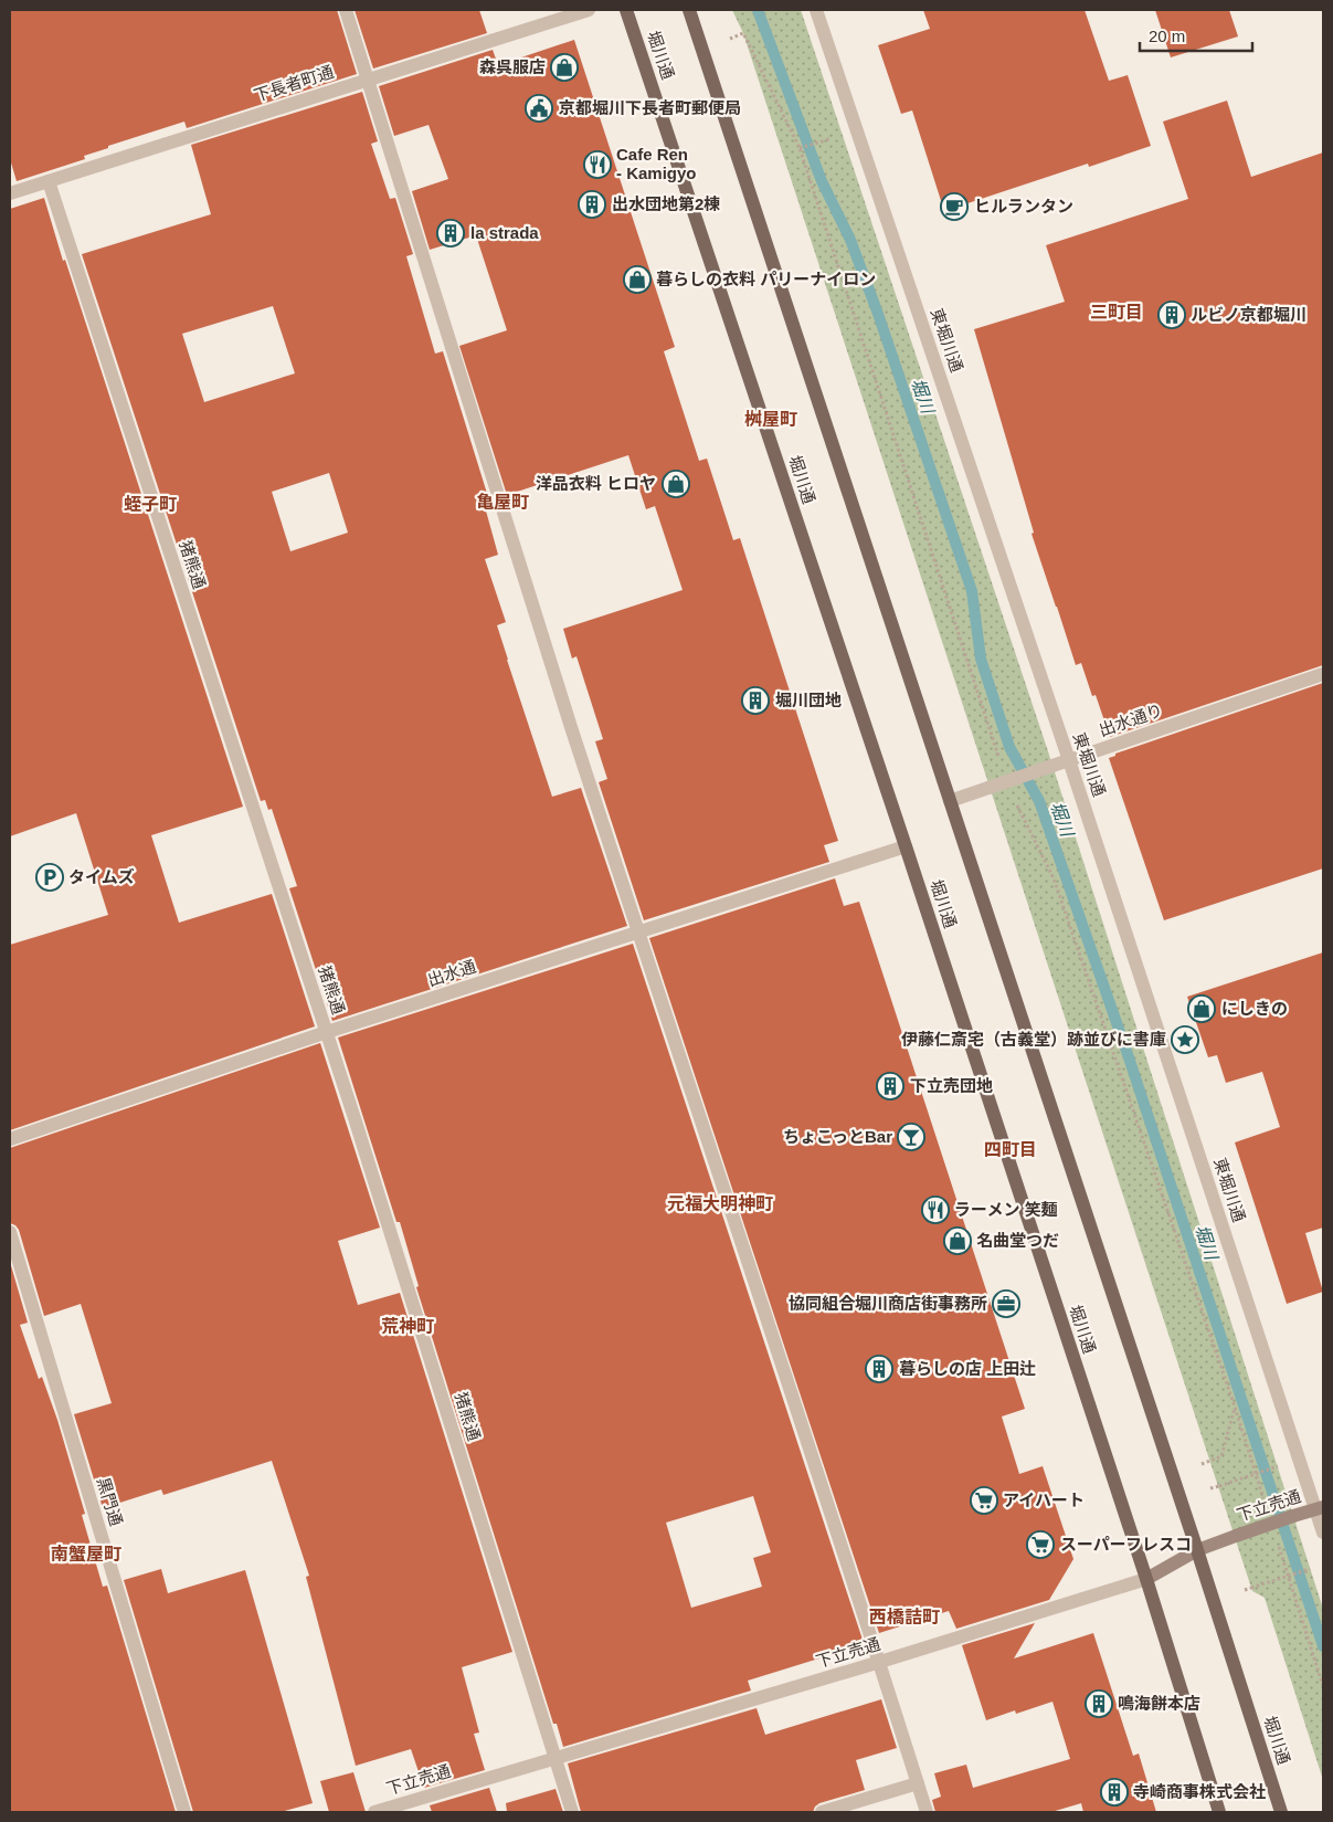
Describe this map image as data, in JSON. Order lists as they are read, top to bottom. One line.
{"streets":{"main road":["堀川通"],"street":["下長者町通","東堀川通","猪熊通","出水通り","出水通","黒門通","下立売通"]},"crossings":[["堀川通","出水通り"],["堀川通","出水通"],["堀川通","下立売通"],["下長者町通","猪熊通"],["東堀川通","出水通り"],["東堀川通","下立売通"],["猪熊通","出水通"],["猪熊通","下立売通"]],"districts":["三町目","桝屋町","亀屋町","蛭子町","四町目","元福大明神町","荒神町","南蟹屋町","西橋詰町"],"water":["堀川"],"places":{"shop":["森呉服店","暮らしの衣料 パリーナイロン","洋品衣料 ヒロヤ","にしきの","名曲堂つだ"],"public building":["京都堀川下長者町郵便局"],"restaurant":["Cafe Ren - Kamigyo","ラーメン 笑麺"],"building":["出水団地第2棟","la strada","ルビノ京都堀川","堀川団地","下立売団地","暮らしの店 上田辻","鳴海餅本店","寺崎商事株式会社"],"cafe":["ヒルランタン"],"parking":["タイムズ"],"place":["伊藤仁斎宅（古義堂）跡並びに書庫"],"bar":["ちょこっとBar"],"office":["協同組合堀川商店街事務所"],"supermarket":["アイハート","スーパーフレスコ"]},"scale_bar":"20 m"}
